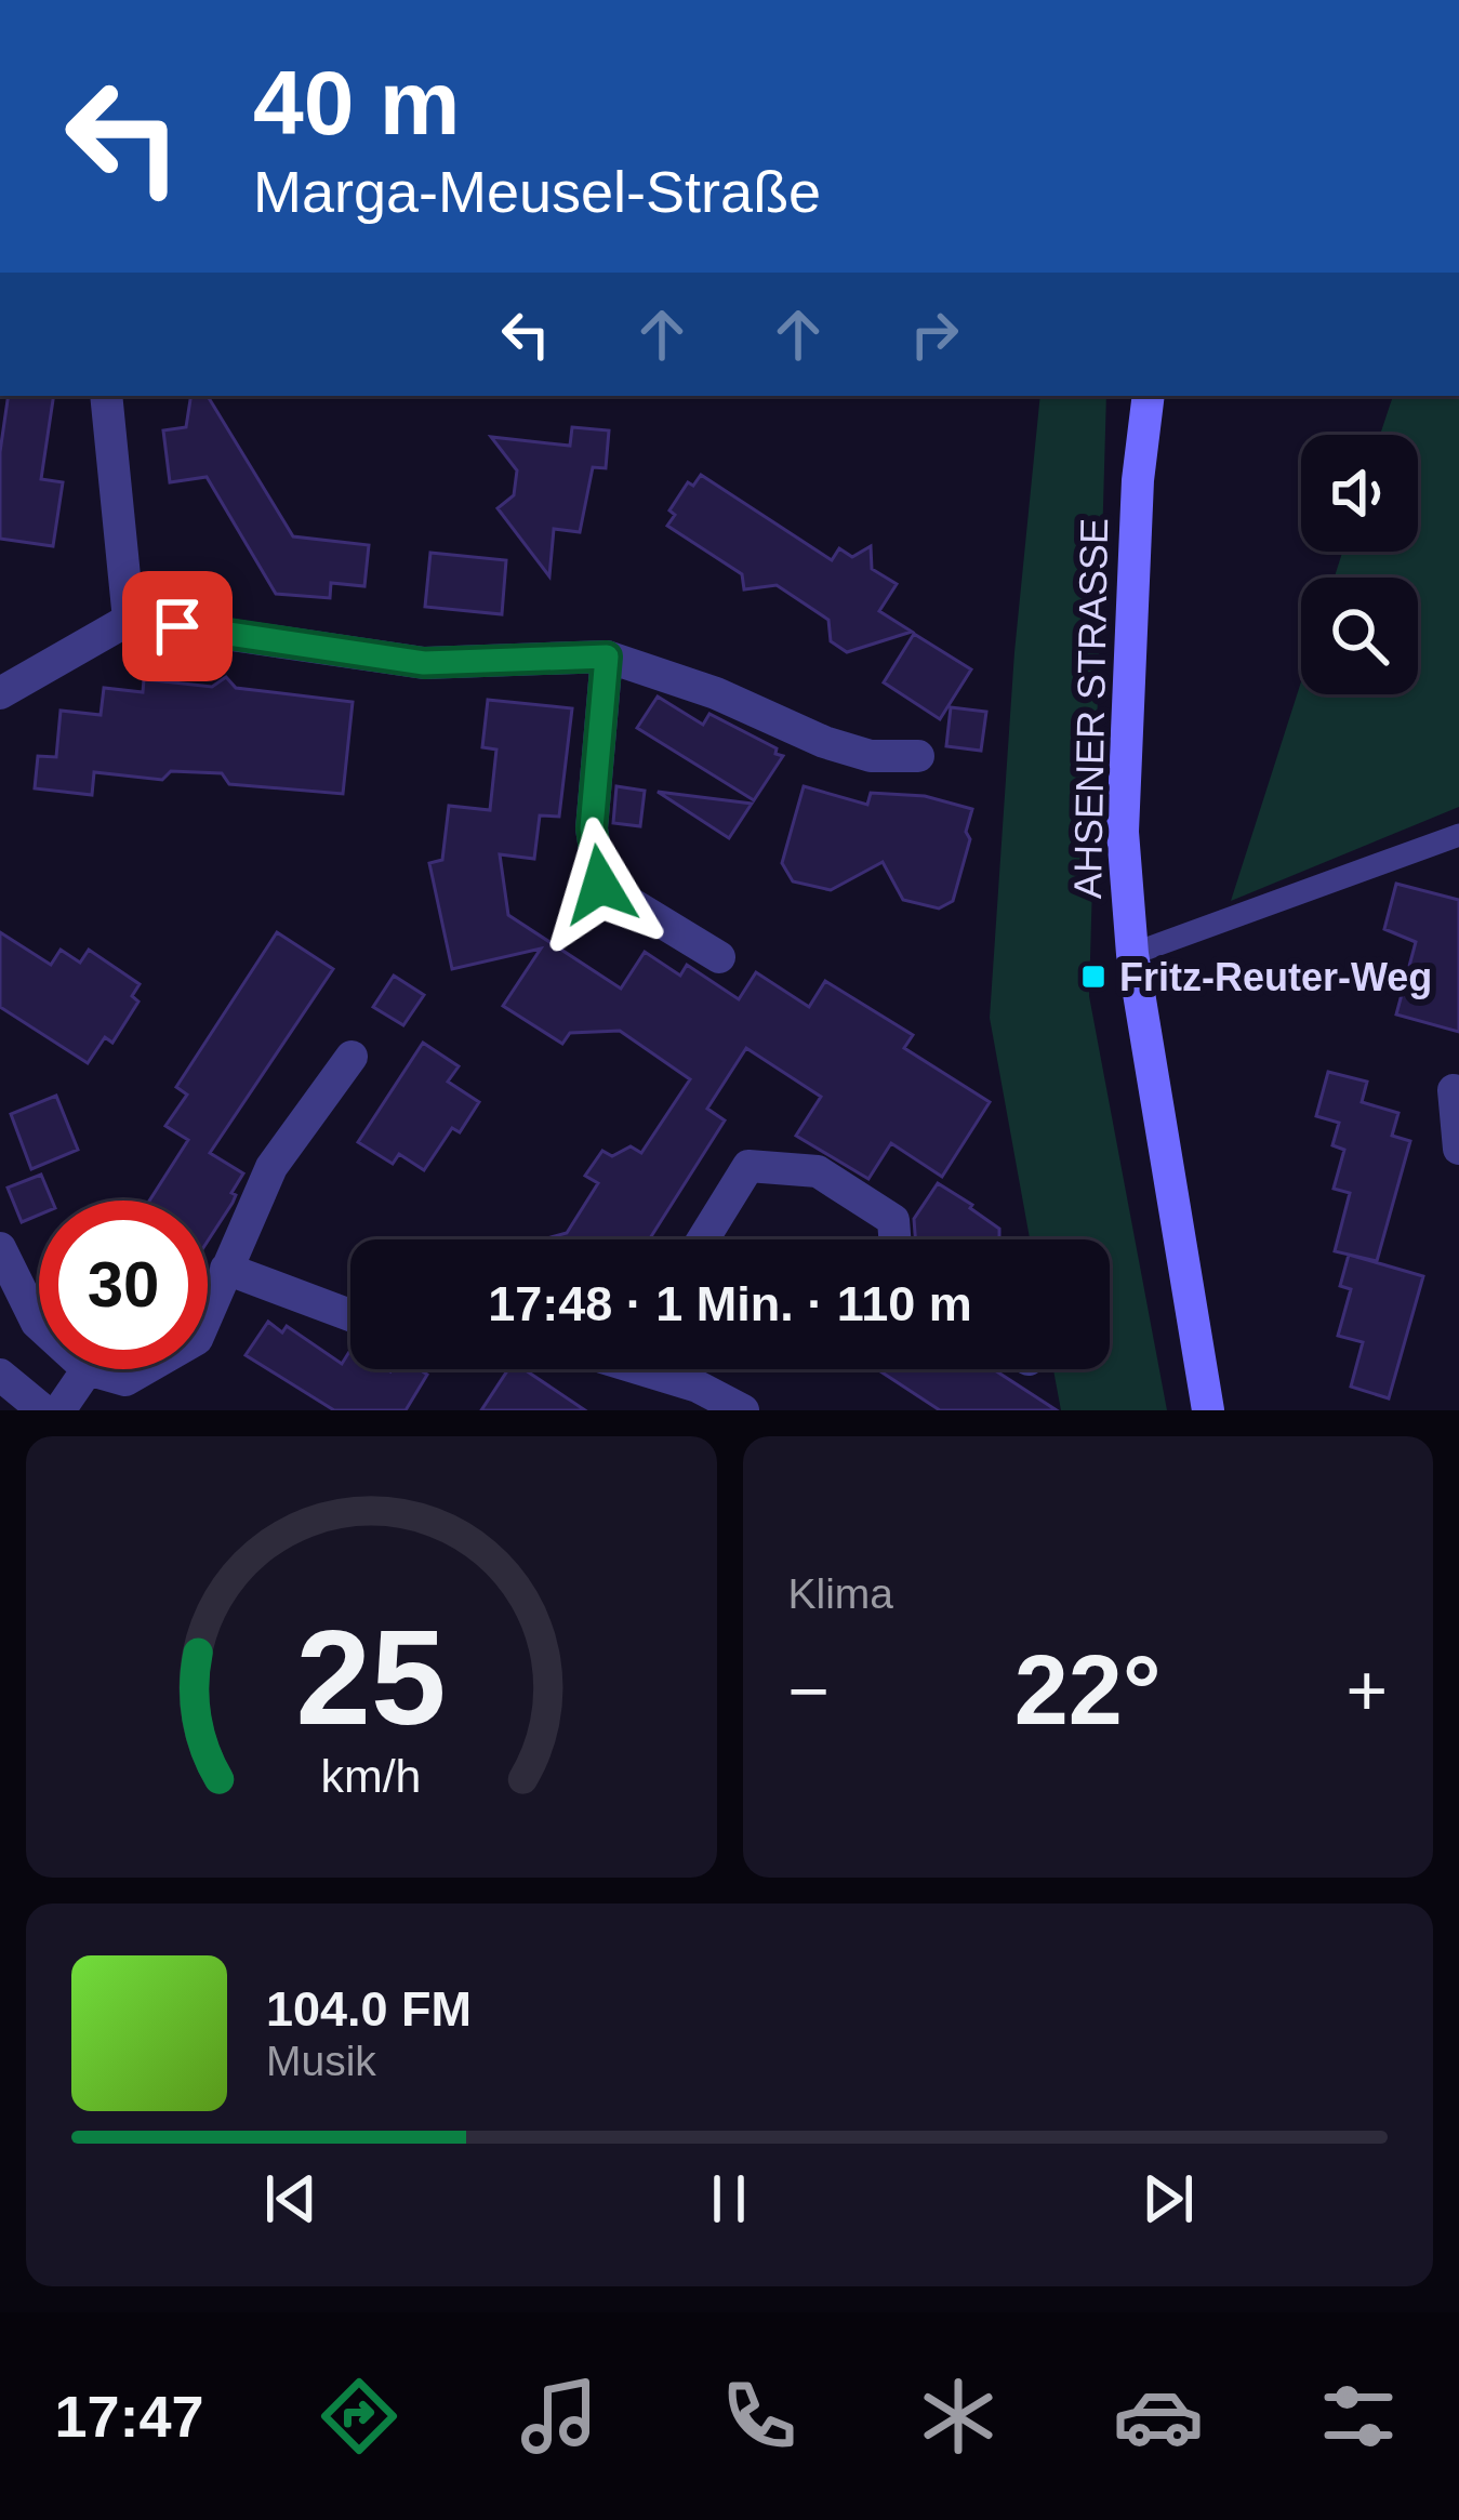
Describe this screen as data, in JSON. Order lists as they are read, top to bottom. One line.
{"streets":{"main road":["AHSENER STRASSE"]},"places":{"transit":["Fritz-Reuter-Weg"]},"page":{"turn":["40 m","Marga-Meusel-Straße"],"limit":"30","trip":"17:48 · 1 Min. · 110 m","tile":"Klima","heat":["−","22°","+"],"song":["104.0 FM","Musik"],"tabs":"17:47","gauge":["25","km/h"]}}
